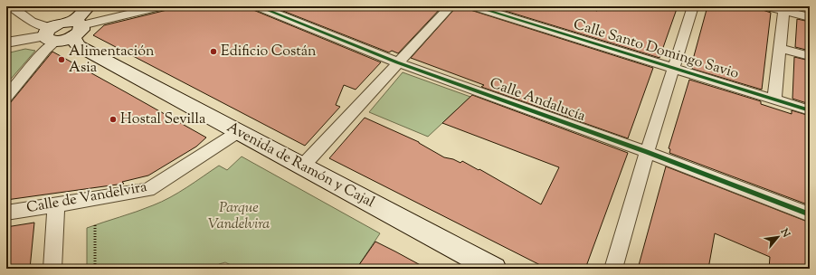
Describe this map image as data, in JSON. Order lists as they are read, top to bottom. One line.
{"streets":{"main road":["Avenida de Ramón y Cajal"],"street":["Calle Santo Domingo Savio","Calle Andalucía","Calle de Vandelvira"]},"crossings":[["Avenida de Ramón y Cajal","Calle de Vandelvira"]],"parks":["Parque Vandelvira"],"places":["Edificio Costán","Alimentación Asia","Hostal Sevilla"],"north":"top right"}
